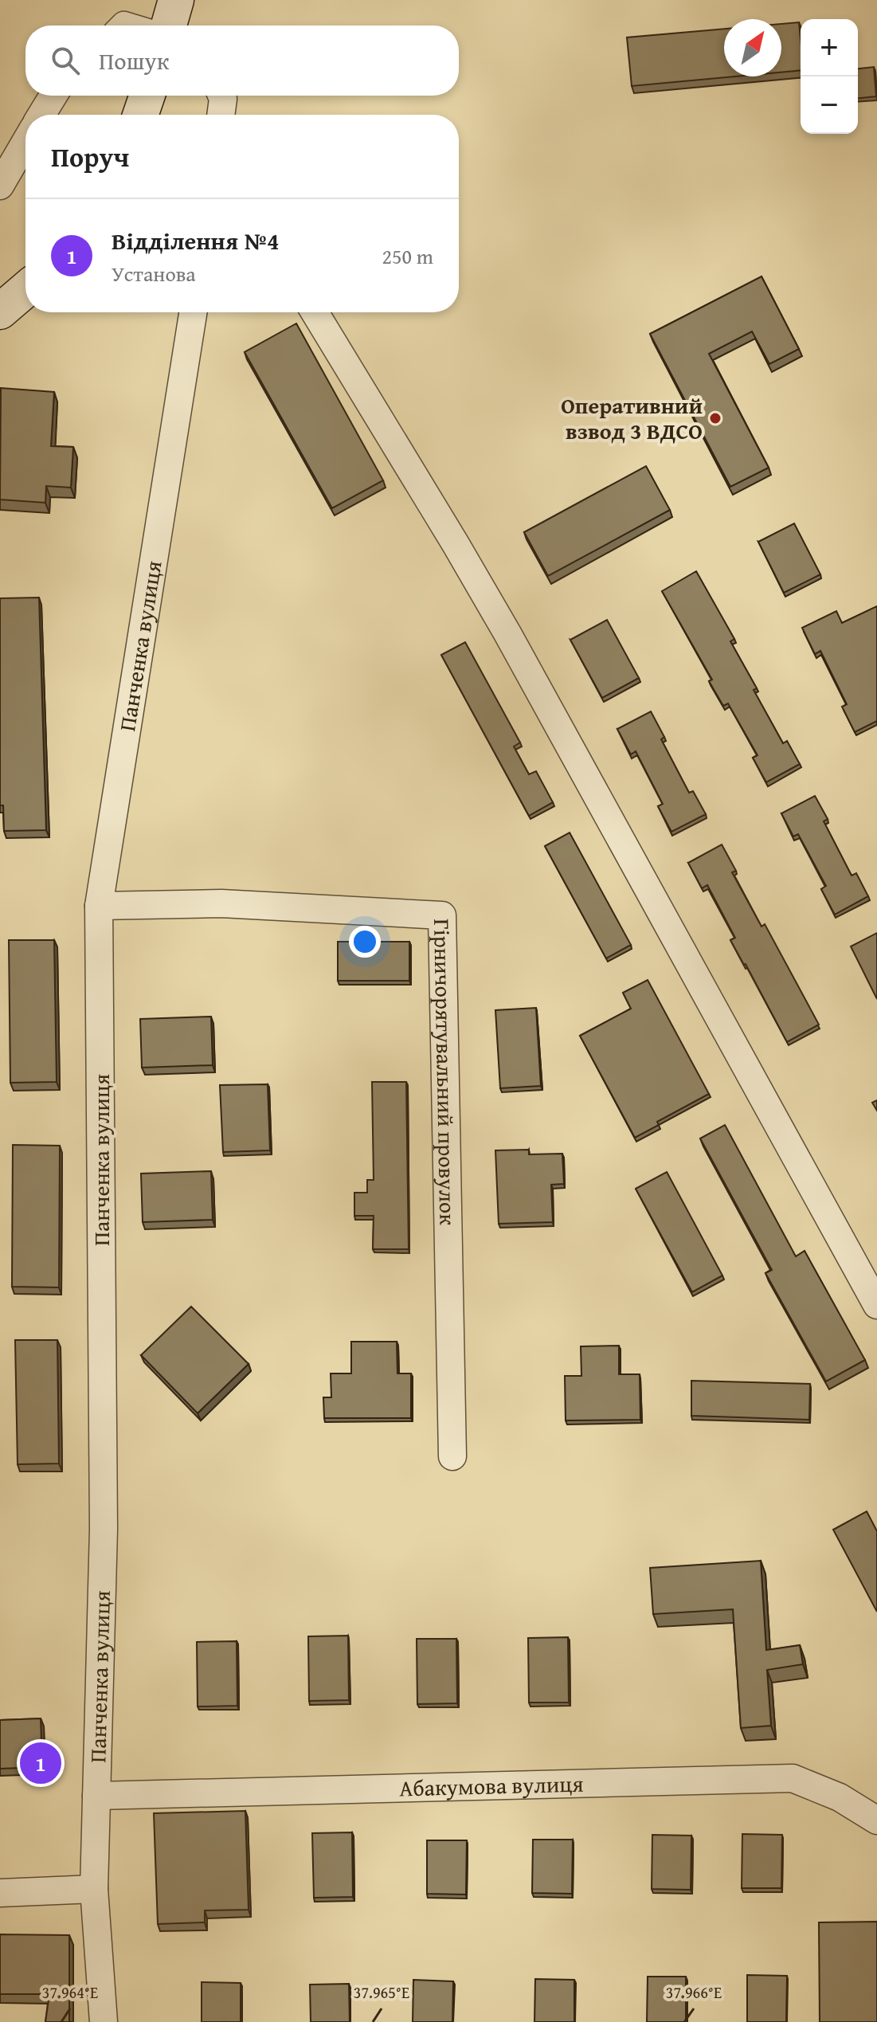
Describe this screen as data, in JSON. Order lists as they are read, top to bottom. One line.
{"streets":{"street":["Панченка вулиця","Гірничорятувальний провулок","Абакумова вулиця"]},"crossings":[["Панченка вулиця","Гірничорятувальний провулок"],["Панченка вулиця","Абакумова вулиця"]],"places":["Оперативний взвод 3 ВДСО"],"north":"top right","page":{"map_buttons":["+","−"],"search":"Пошук","heading":"Поруч","list":[{"mark":"1","name":"Відділення №4","note":"Установа","value":"250 m"}],"pins":"1"},"coordinates":["37.964°E","37.965°E","37.966°E"]}
